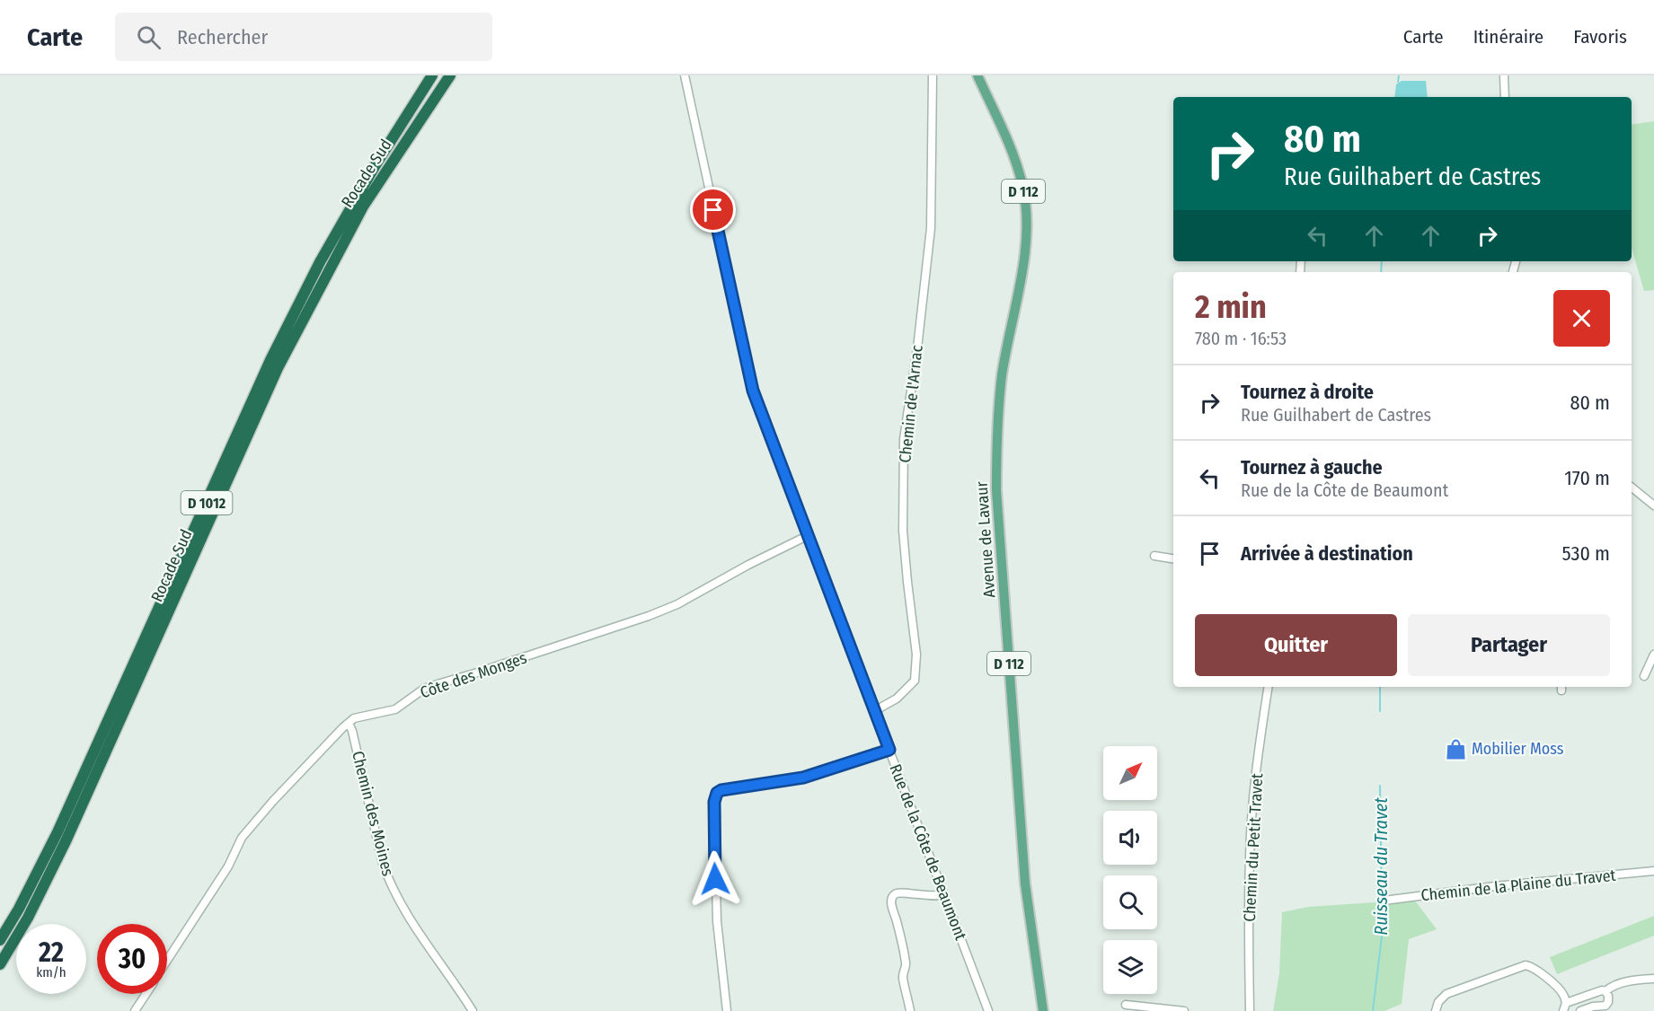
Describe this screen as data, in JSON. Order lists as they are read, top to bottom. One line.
{"streets":{"highway":["Rocade Sud","D 1012"],"main road":["D 112","Avenue de Lavaur"],"street":["Chemin de l'Arnac","Côte des Monges","Chemin des Moines","Chemin du Petit Travet","Rue de la Côte de Beaumont","Chemin de la Plaine du Travet"]},"crossings":[["Chemin de l'Arnac","Rue de la Côte de Beaumont"],["Côte des Monges","Chemin des Moines"],["Côte des Monges","Rue de la Côte de Beaumont"]],"water":["Ruisseau du Travet"],"places":{"shop":["Mobilier Moss"]},"north":"top right","page":{"header":"Carte","search":"Rechercher","nav":["Carte","Itinéraire","Favoris"],"turn":["80 m","Rue Guilhabert de Castres"],"heading":["2 min","780 m · 16:53"],"list":[{"name":"Tournez à droite","note":"Rue Guilhabert de Castres","value":"80 m"},{"name":"Tournez à gauche","note":"Rue de la Côte de Beaumont","value":"170 m"},{"name":"Arrivée à destination","value":"530 m"}],"buttons":["Quitter","Partager"],"speed":"22 km/h","limit":"30"}}
